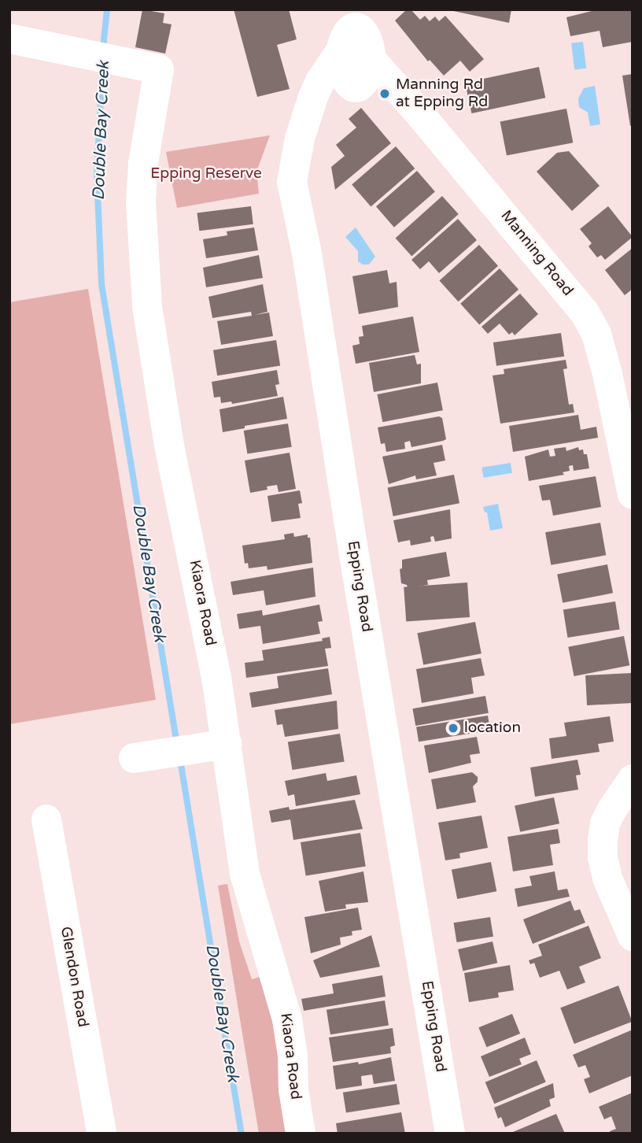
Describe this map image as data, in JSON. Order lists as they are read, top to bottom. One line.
{"streets":{"street":["Manning Road","Epping Road","Kiaora Road","Glendon Road"]},"crossings":[["Manning Road","Epping Road"]],"water":["Double Bay Creek"],"parks":["Epping Reserve"],"places":["Manning Rd at Epping Rd","location"]}
